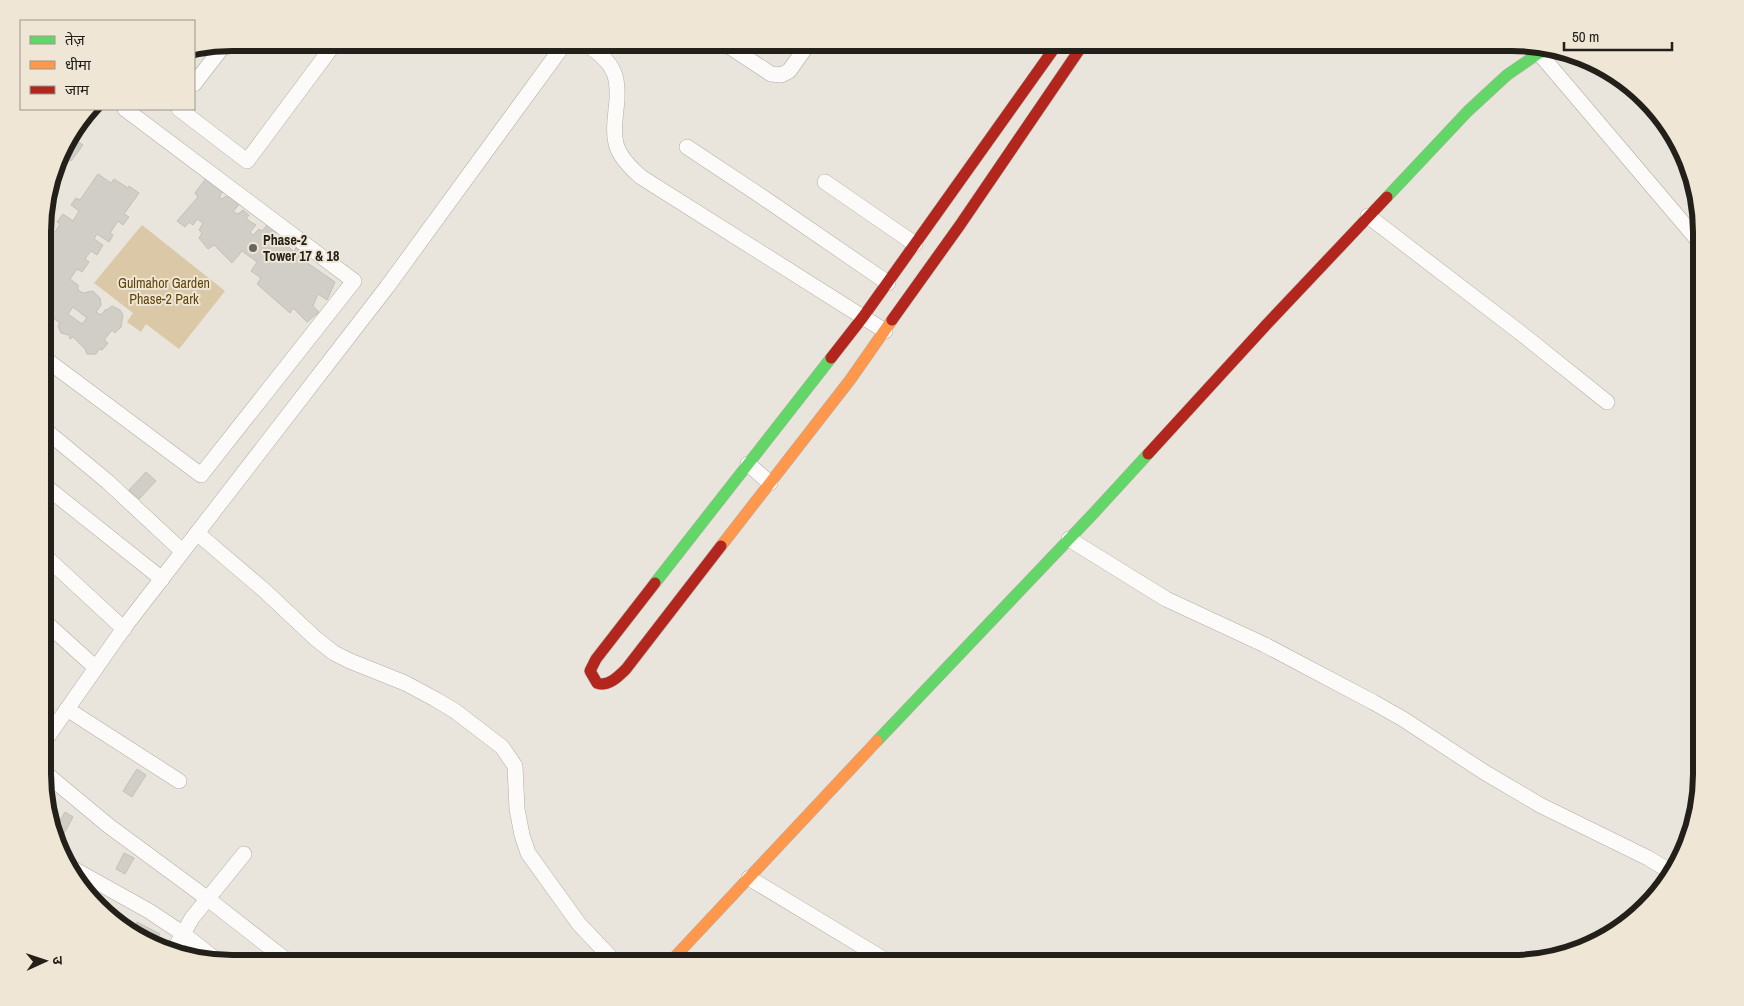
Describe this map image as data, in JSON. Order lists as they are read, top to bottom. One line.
{"parks":["Gulmahor Garden Phase-2 Park"],"places":["Phase-2 Tower 17 & 18"],"legend":["तेज़","धीमा","जाम"],"scale_bar":"50 m","north":"right"}
